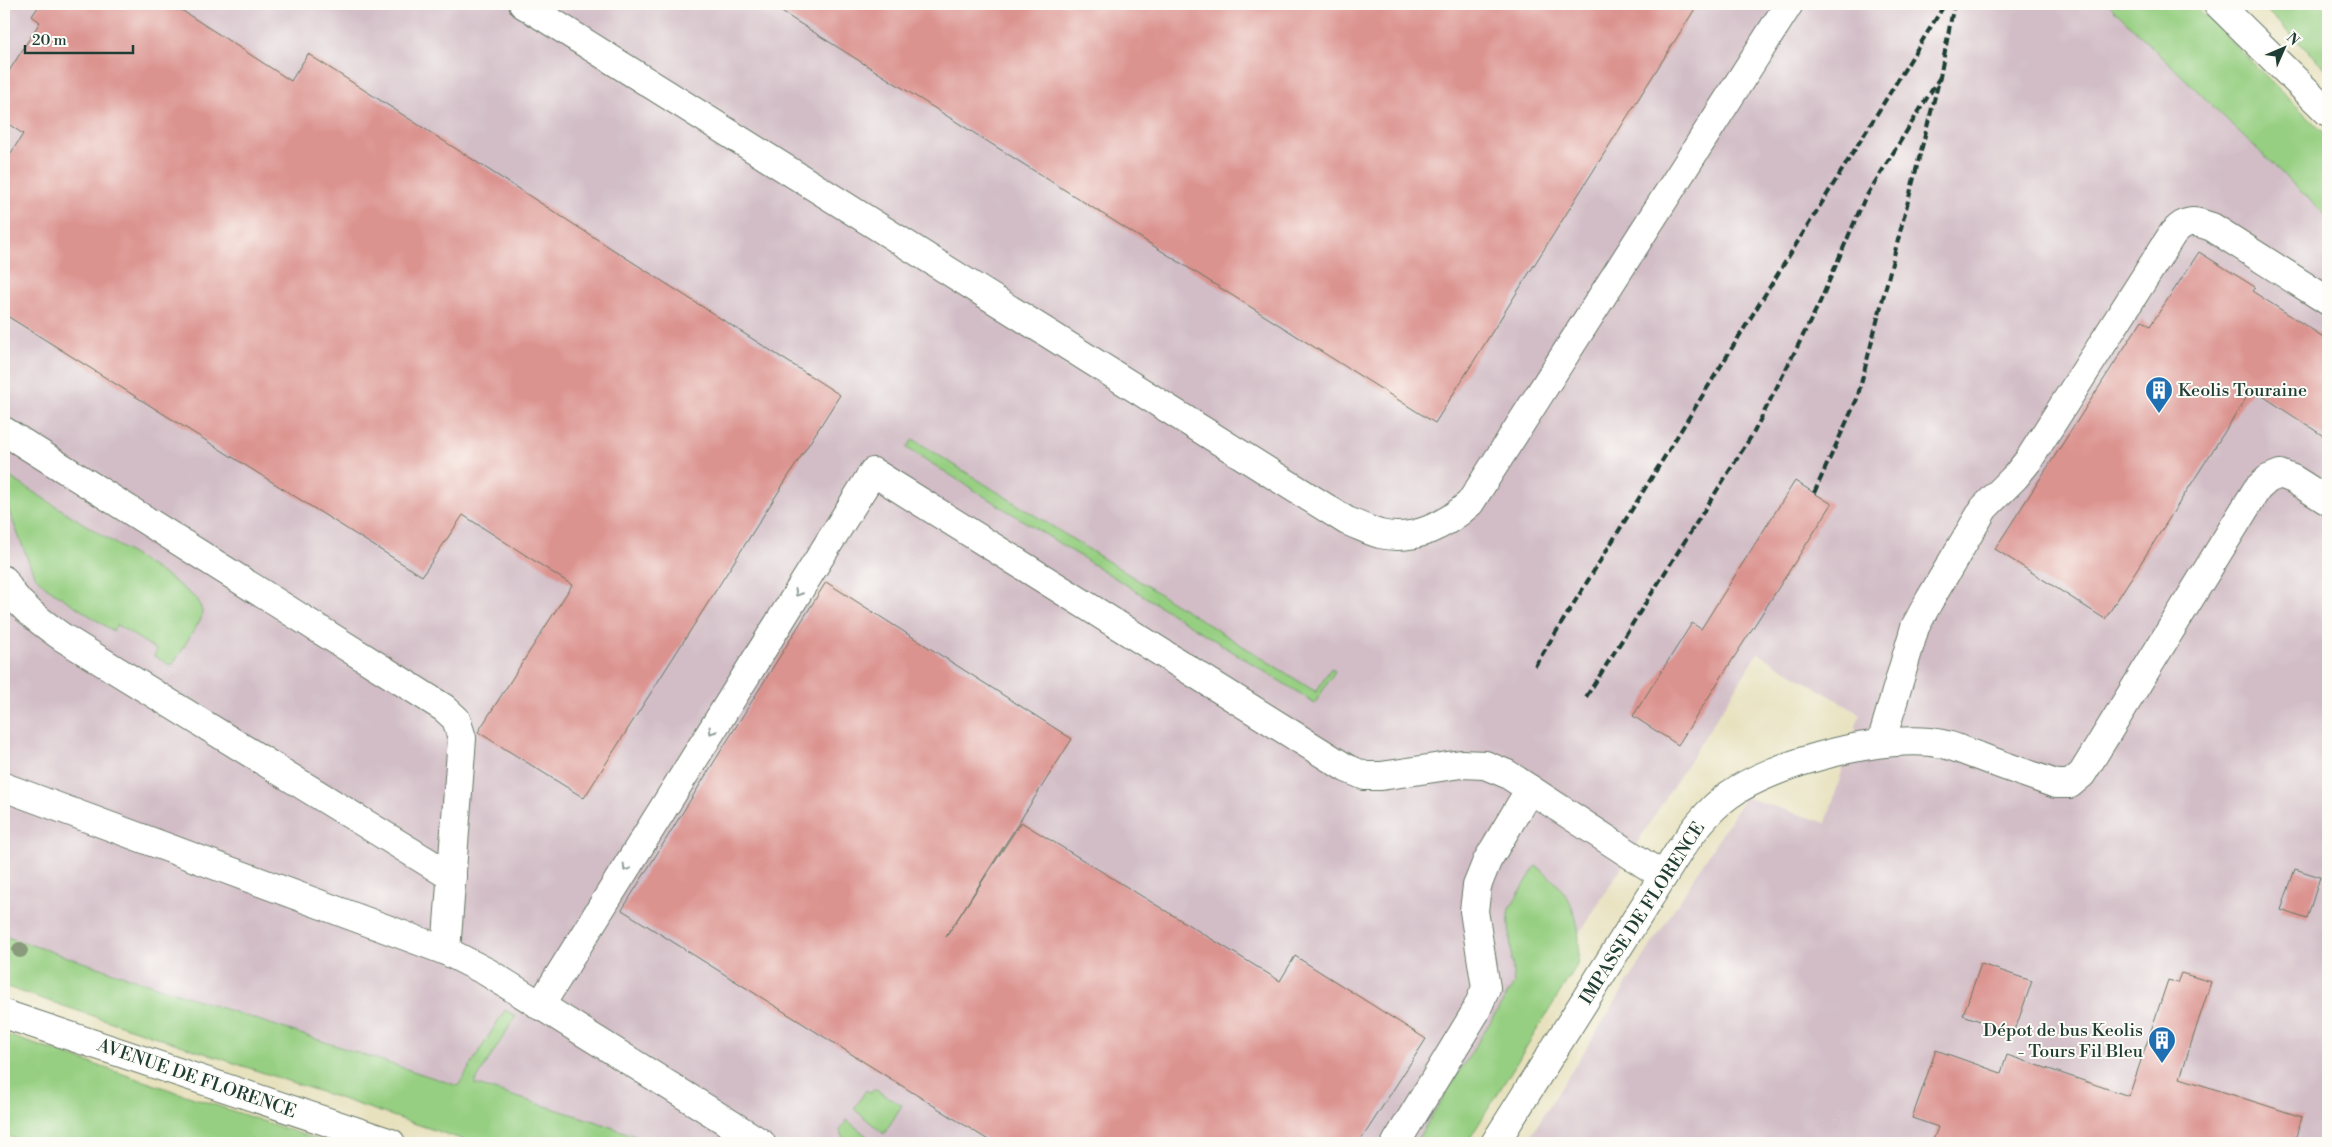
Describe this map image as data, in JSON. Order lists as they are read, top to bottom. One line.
{"streets":{"street":["IMPASSE DE FLORENCE","AVENUE DE FLORENCE"]},"places":{"building":["Keolis Touraine","Dépot de bus Keolis - Tours Fil Bleu"]},"scale_bar":"20 m","north":"top right"}
